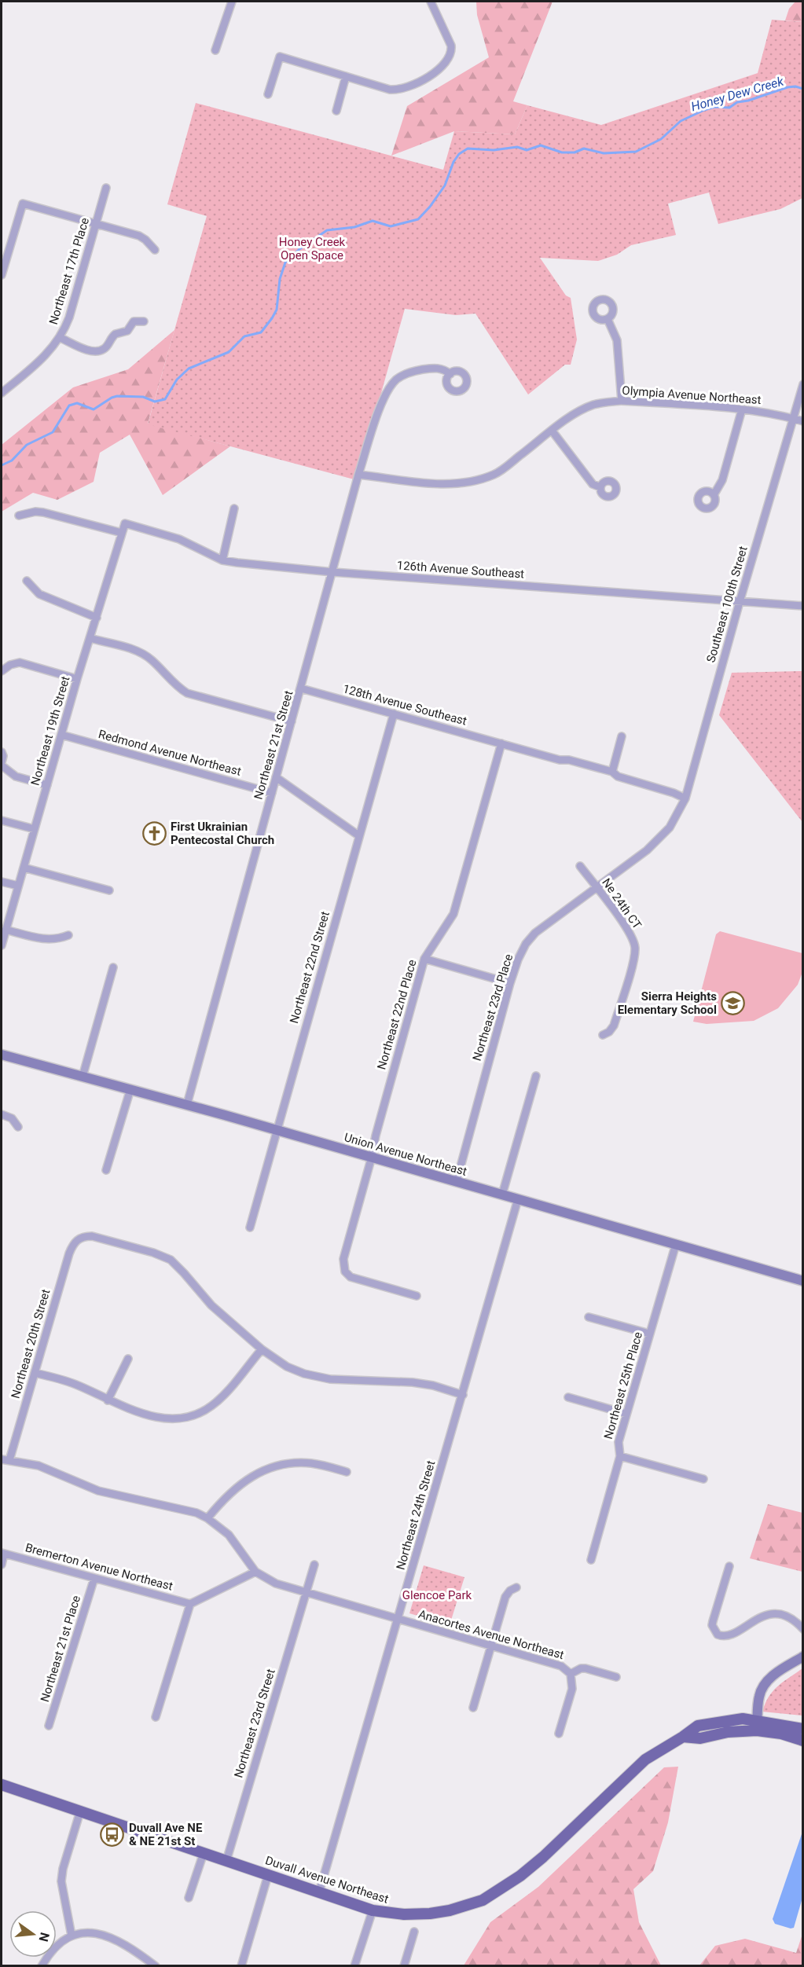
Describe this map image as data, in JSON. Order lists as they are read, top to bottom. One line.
{"streets":{"main road":["Duvall Avenue Northeast"],"street":["Northeast 17th Place","Olympia Avenue Northeast","126th Avenue Southeast","Southeast 100th Street","128th Avenue Southeast","Northeast 19th Street","Northeast 21st Street","Redmond Avenue Northeast","Ne 24th CT","Northeast 22nd Street","Northeast 23rd Place","Northeast 22nd Place","Union Avenue Northeast","Northeast 20th Street","Northeast 25th Place","Northeast 24th Street","Bremerton Avenue Northeast","Anacortes Avenue Northeast","Northeast 21st Place","Northeast 23rd Street"]},"crossings":[["Olympia Avenue Northeast","Southeast 100th Street"],["Olympia Avenue Northeast","Northeast 21st Street"],["126th Avenue Southeast","Southeast 100th Street"],["126th Avenue Southeast","Northeast 19th Street"],["126th Avenue Southeast","Northeast 21st Street"],["Southeast 100th Street","128th Avenue Southeast"],["Southeast 100th Street","Northeast 23rd Place"],["128th Avenue Southeast","Northeast 21st Street"],["128th Avenue Southeast","Northeast 22nd Street"],["128th Avenue Southeast","Northeast 23rd Place"],["128th Avenue Southeast","Northeast 22nd Place"],["Northeast 19th Street","Redmond Avenue Northeast"],["Northeast 21st Street","Redmond Avenue Northeast"],["Northeast 21st Street","Union Avenue Northeast"],["Ne 24th CT","Northeast 23rd Place"],["Northeast 22nd Street","Union Avenue Northeast"],["Northeast 23rd Place","Union Avenue Northeast"],["Northeast 22nd Place","Union Avenue Northeast"],["Union Avenue Northeast","Northeast 25th Place"],["Union Avenue Northeast","Northeast 24th Street"],["Northeast 20th Street","Anacortes Avenue Northeast"],["Northeast 24th Street","Anacortes Avenue Northeast"],["Northeast 24th Street","Duvall Avenue Northeast"],["Bremerton Avenue Northeast","Northeast 21st Place"],["Anacortes Avenue Northeast","Northeast 23rd Street"],["Northeast 23rd Street","Duvall Avenue Northeast"]],"water":["Honey Dew Creek"],"parks":["Honey Creek Open Space","Glencoe Park"],"places":{"church":["First Ukrainian Pentecostal Church"],"school or university":["Sierra Heights Elementary School"],"bus stop":["Duvall Ave NE & NE 21st St"]},"north":"right"}
